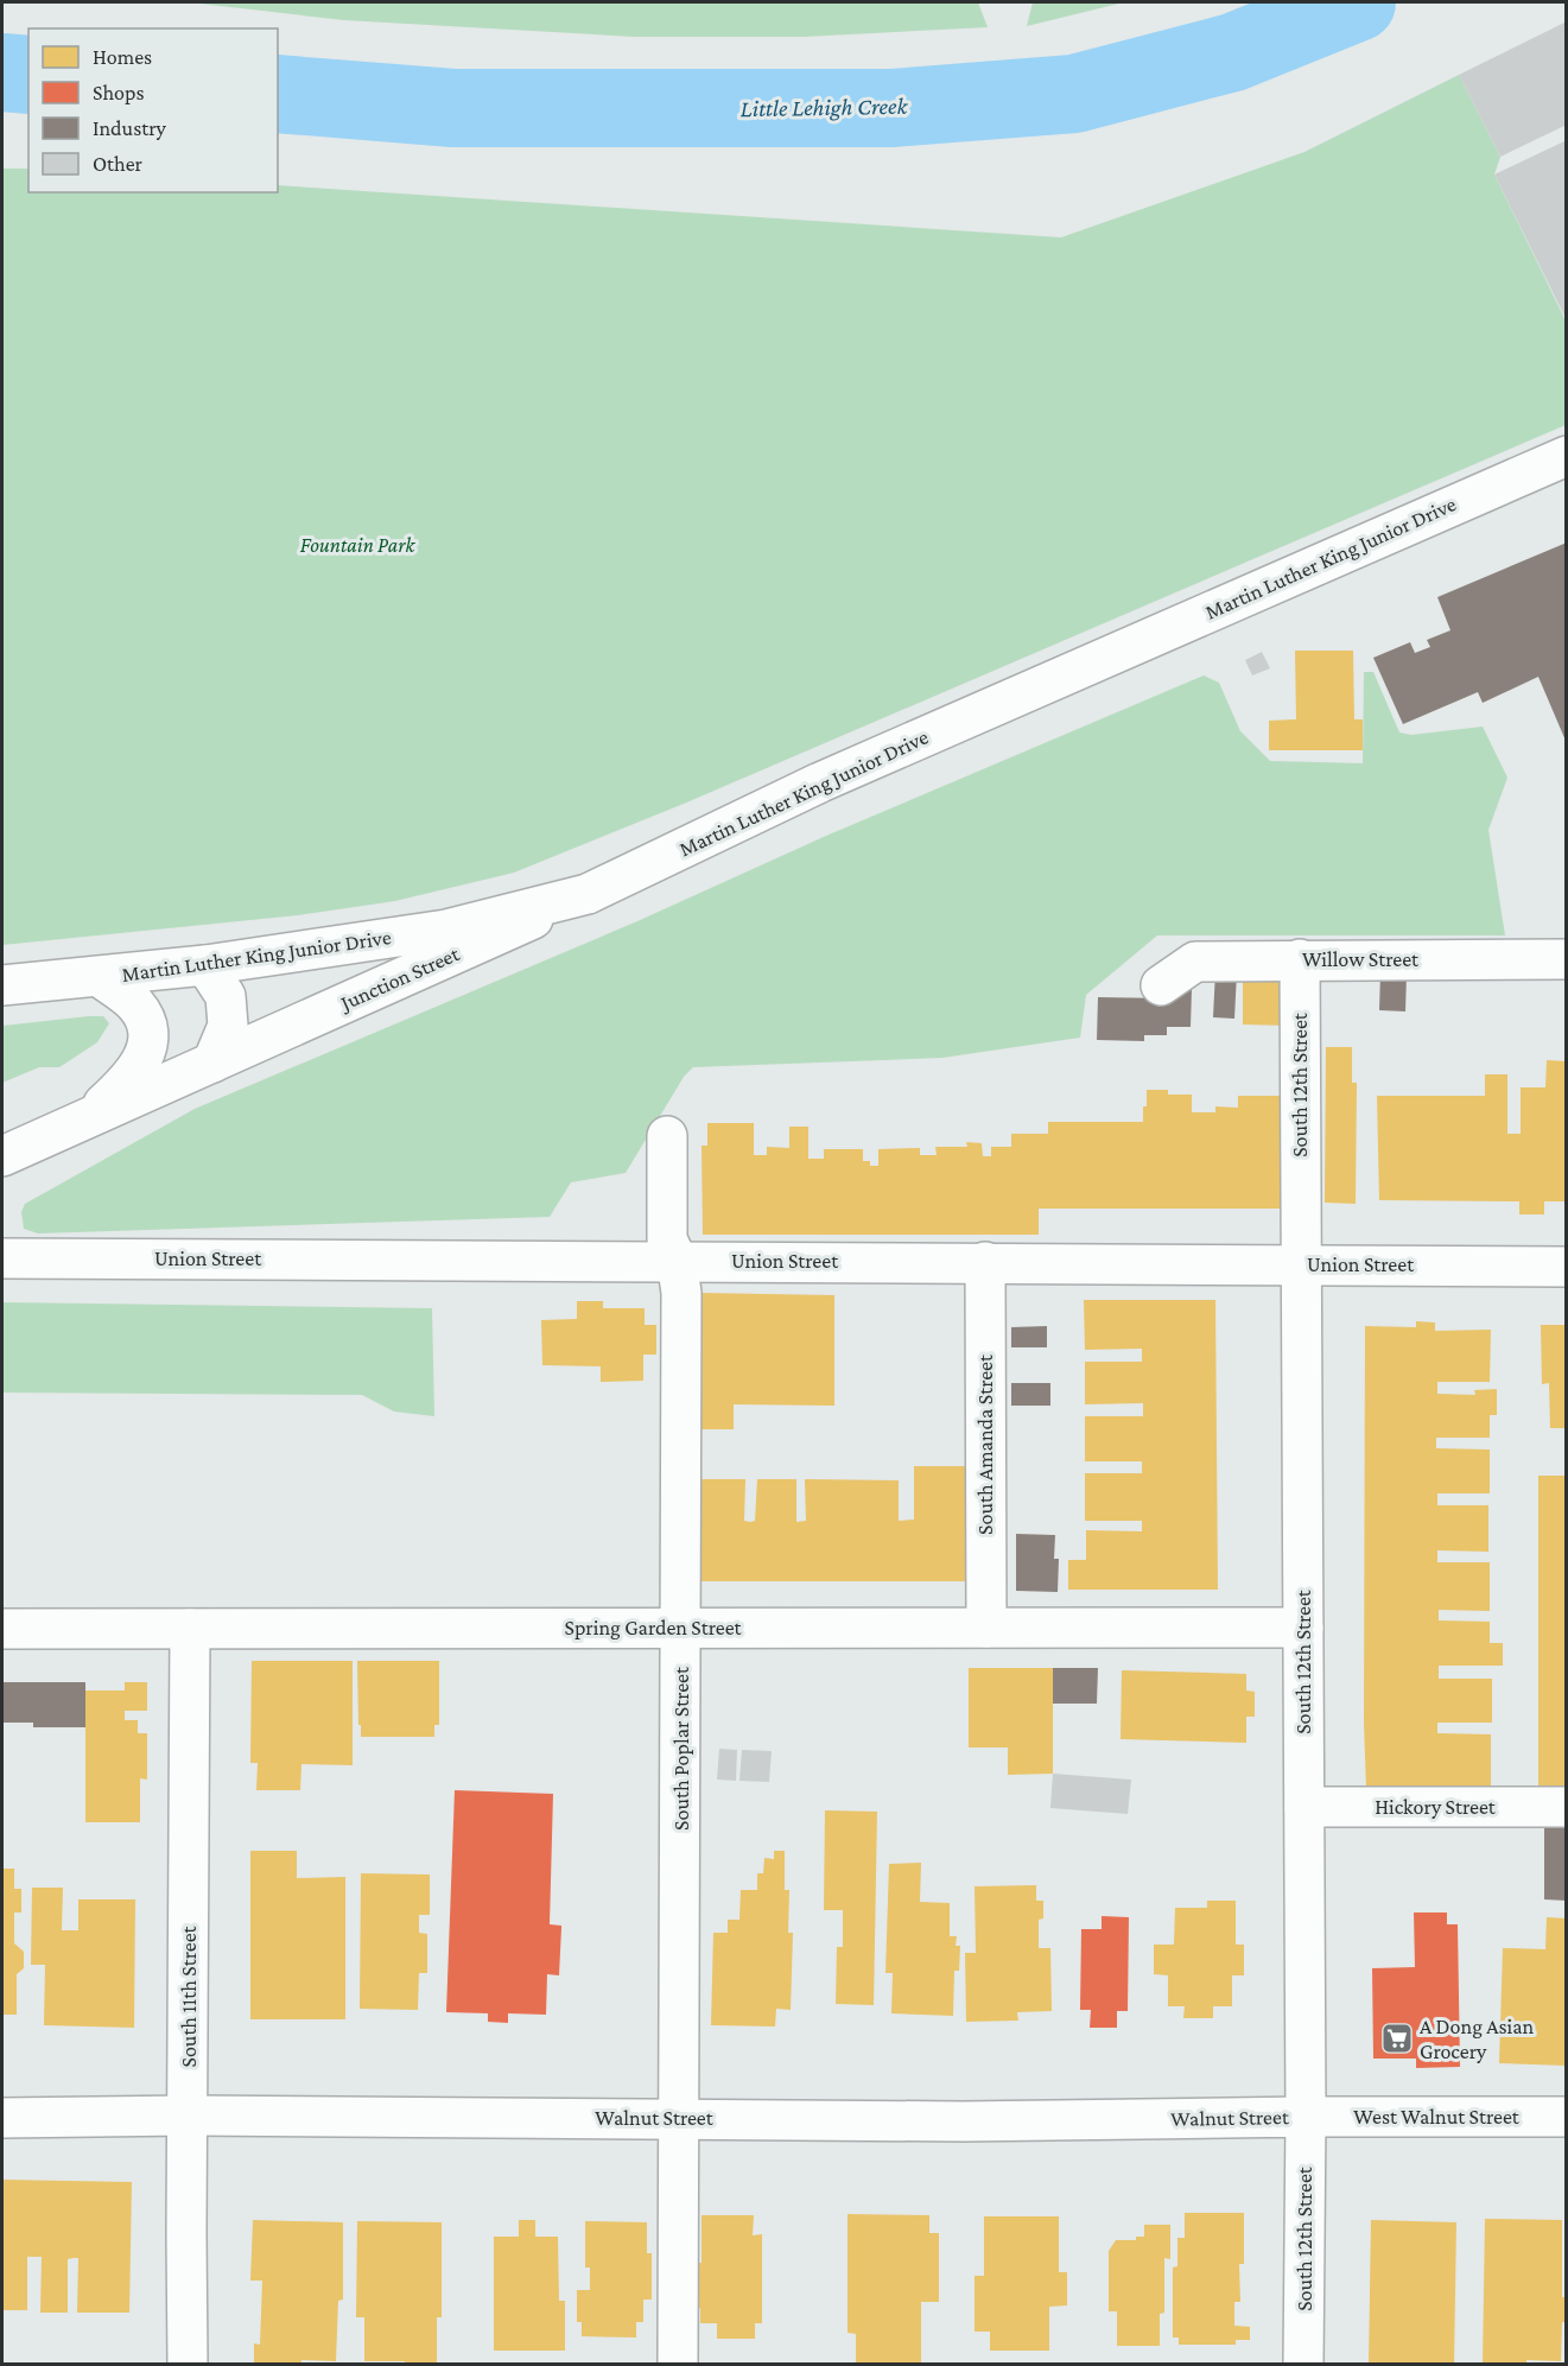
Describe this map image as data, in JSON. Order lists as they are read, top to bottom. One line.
{"streets":{"street":["Martin Luther King Junior Drive","Willow Street","Junction Street","South 12th Street","Union Street","South Amanda Street","Spring Garden Street","South Poplar Street","Hickory Street","South 11th Street","West Walnut Street","Walnut Street"]},"crossings":[["Martin Luther King Junior Drive","Junction Street"],["Willow Street","South 12th Street"],["South 12th Street","Union Street"],["South 12th Street","Spring Garden Street"],["South 12th Street","Hickory Street"],["South 12th Street","West Walnut Street"],["South 12th Street","Walnut Street"],["Union Street","South Amanda Street"],["Union Street","South Poplar Street"],["South Amanda Street","Spring Garden Street"],["Spring Garden Street","South Poplar Street"],["Spring Garden Street","South 11th Street"],["South Poplar Street","Walnut Street"],["South 11th Street","Walnut Street"],["West Walnut Street","Walnut Street"]],"water":["Little Lehigh Creek"],"parks":["Fountain Park"],"places":{"supermarket":["A Dong Asian Grocery"]},"legend":["Homes","Shops","Industry","Other"]}
